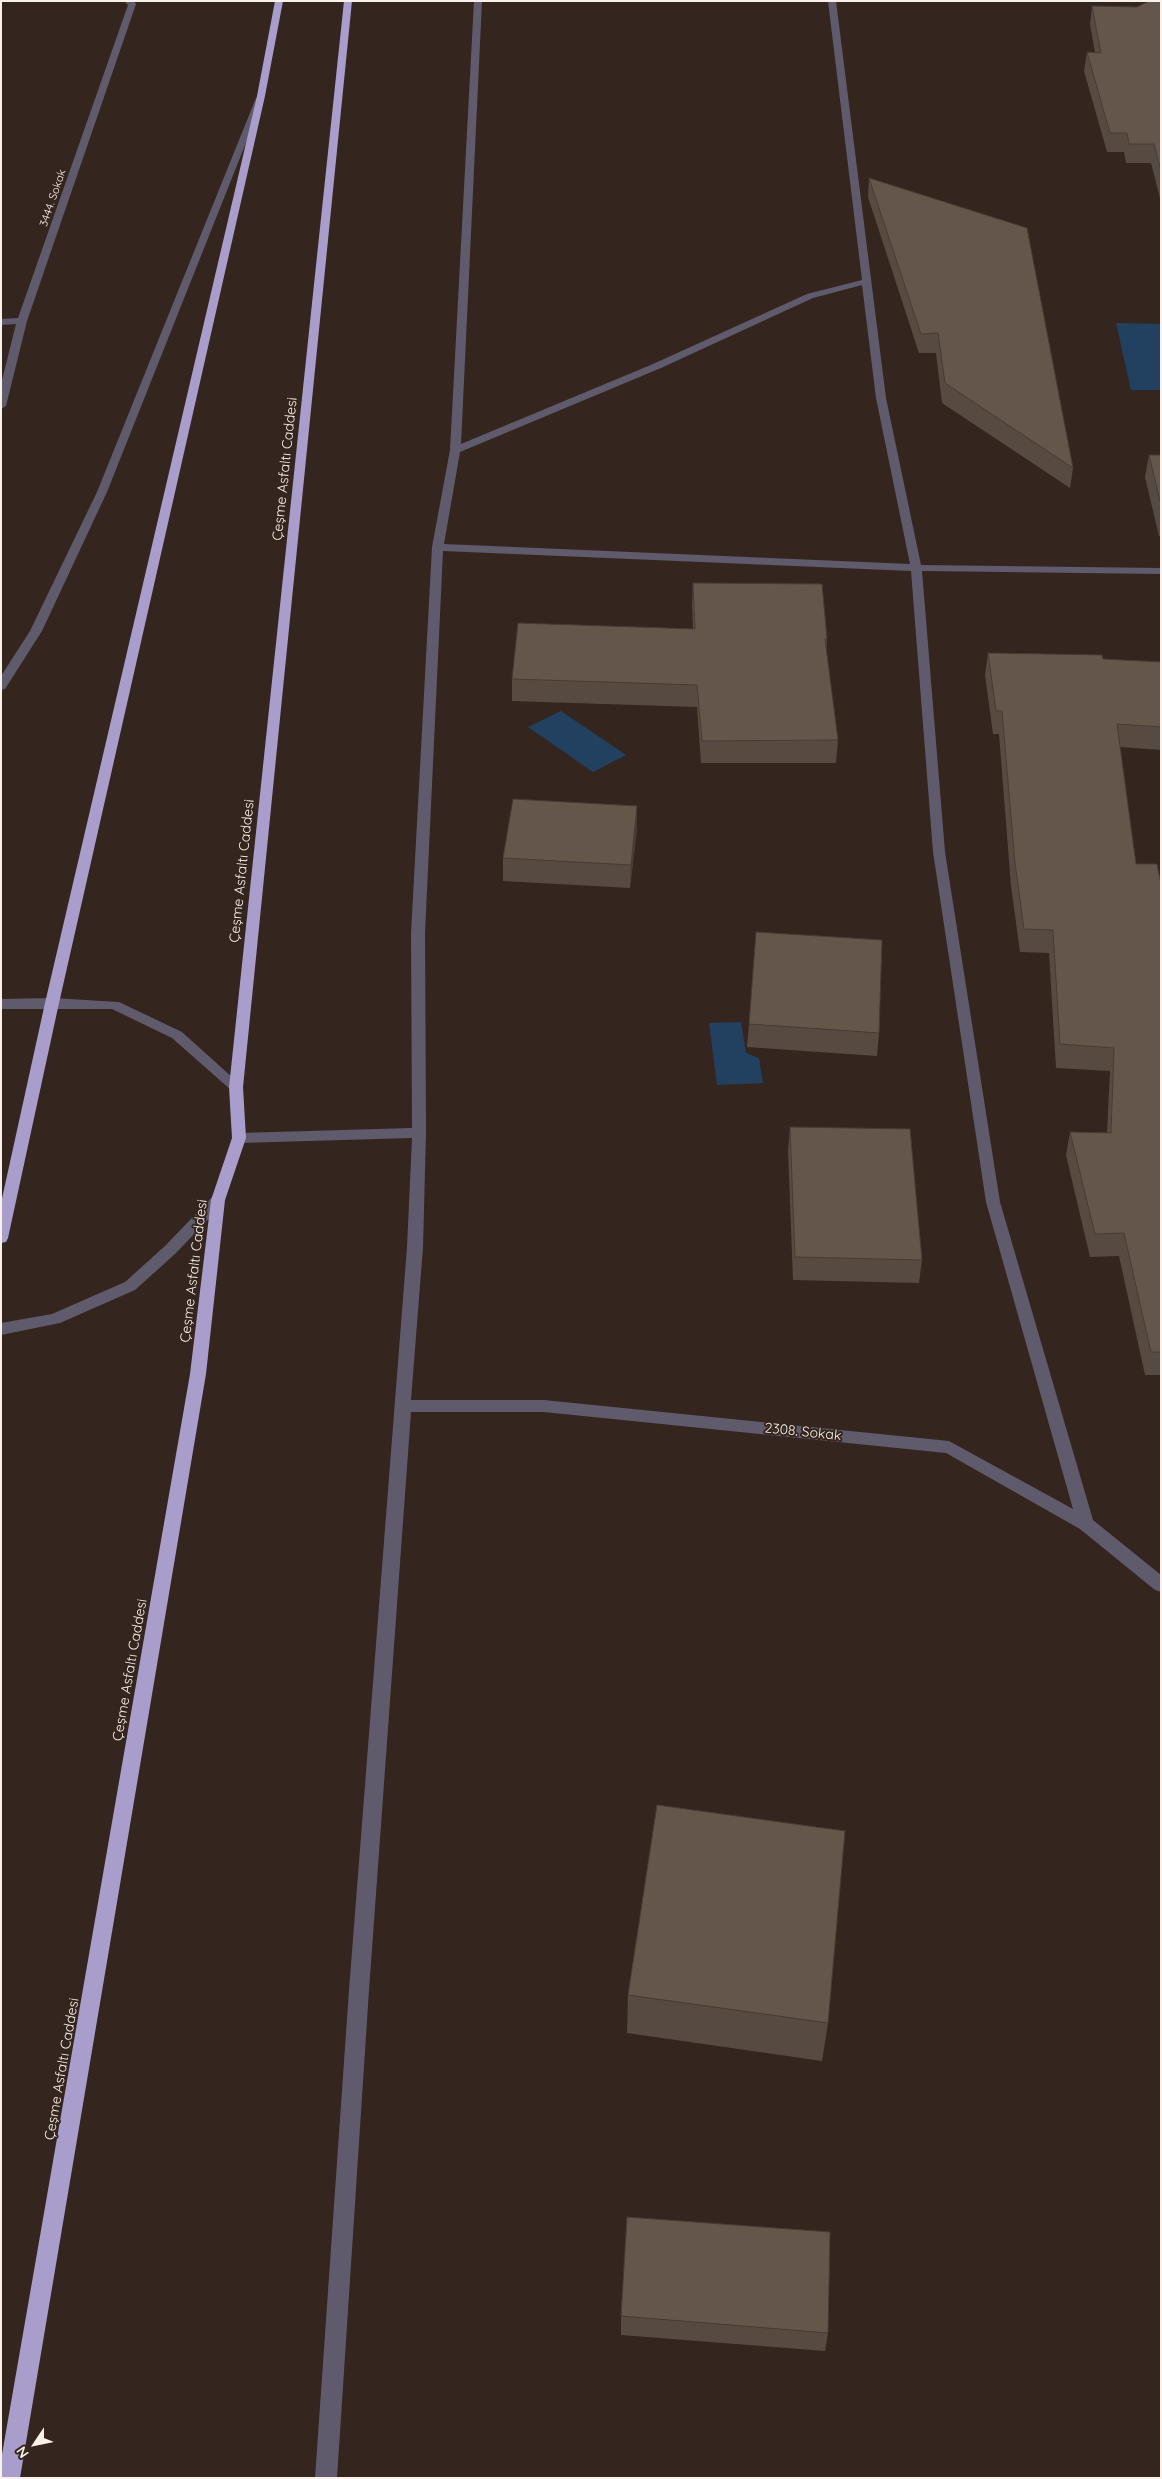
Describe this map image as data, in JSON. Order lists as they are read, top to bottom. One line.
{"streets":{"highway":["Çeşme Asfaltı Caddesi"],"street":["3444. Sokak","2308. Sokak"]},"north":"bottom left"}
